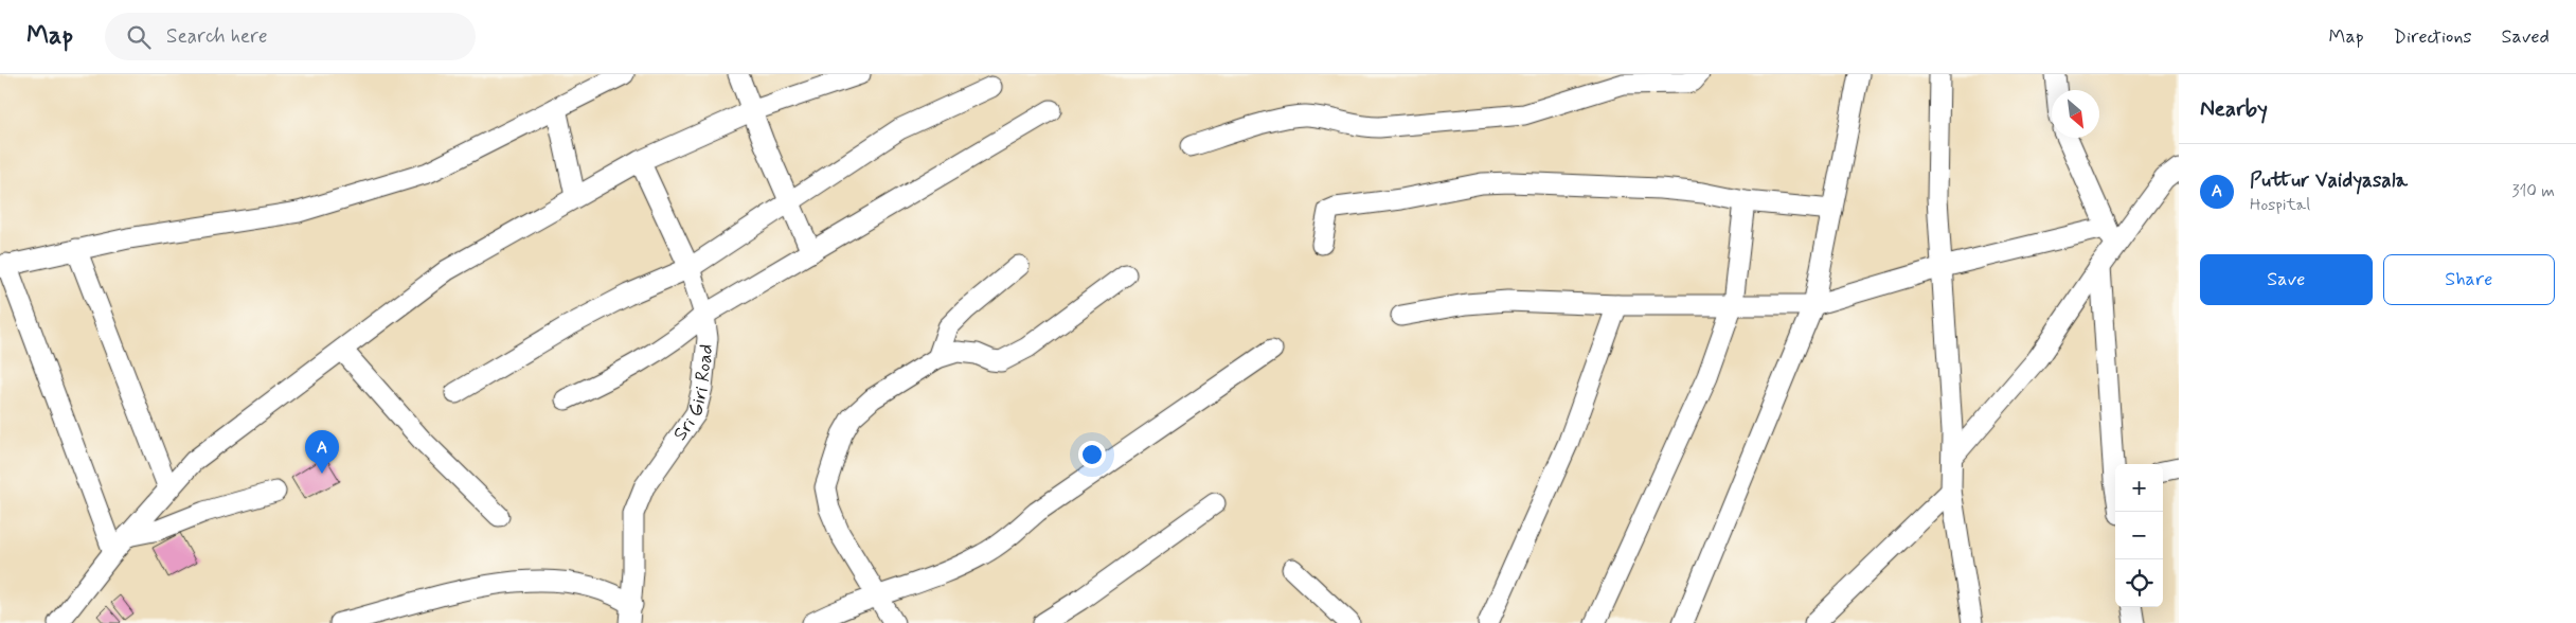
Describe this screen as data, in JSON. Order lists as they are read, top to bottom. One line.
{"streets":{"street":["Sri Giri Road"]},"north":"bottom right","page":{"header":"Map","search":"Search here","nav":["Map","Directions","Saved"],"heading":"Nearby","list":[{"mark":"A","name":"Puttur Vaidyasala","note":"Hospital","value":"310 m"}],"buttons":["Save","Share"],"pins":"A","map_buttons":["+","−"]}}
